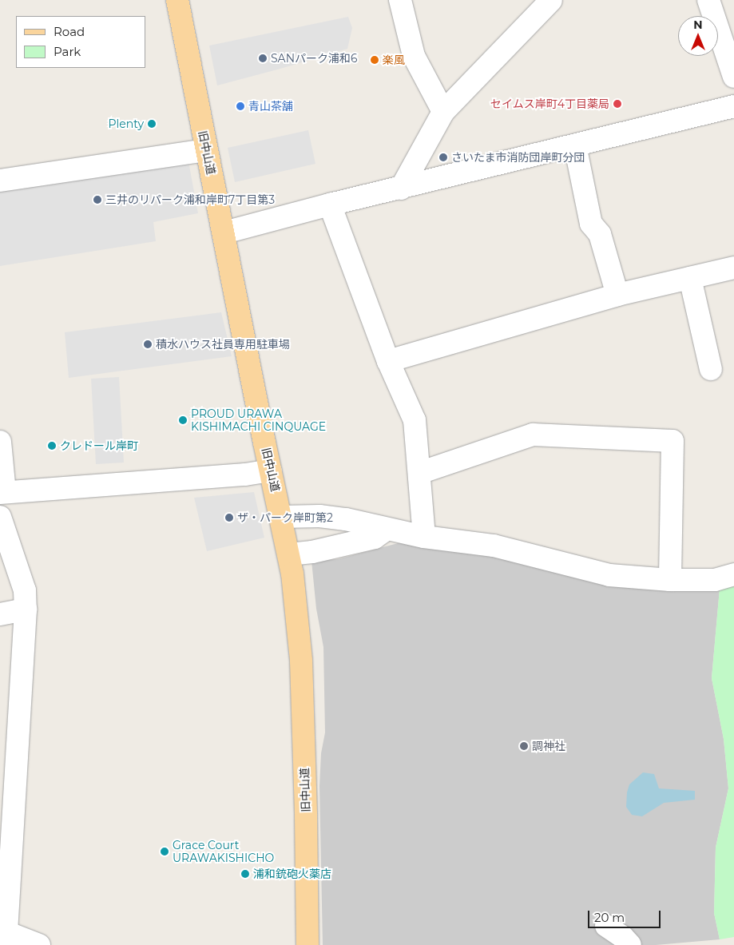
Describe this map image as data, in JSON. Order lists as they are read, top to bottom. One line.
{"streets":{"main road":["旧中山道"]},"places":["SANパーク浦和6","楽風","セイムス岸町4丁目薬局","青山茶舗","Plenty","さいたま市消防団岸町分団","三井のリパーク浦和岸町7丁目第3","積水ハウス社員専用駐車場","PROUD URAWA KISHIMACHI CINQUAGE","クレドール岸町","ザ・パーク岸町第2","調神社","Grace Court URAWAKISHICHO","浦和銃砲火薬店"],"legend":["Road","Park"],"scale_bar":"20 m","north":"top"}
